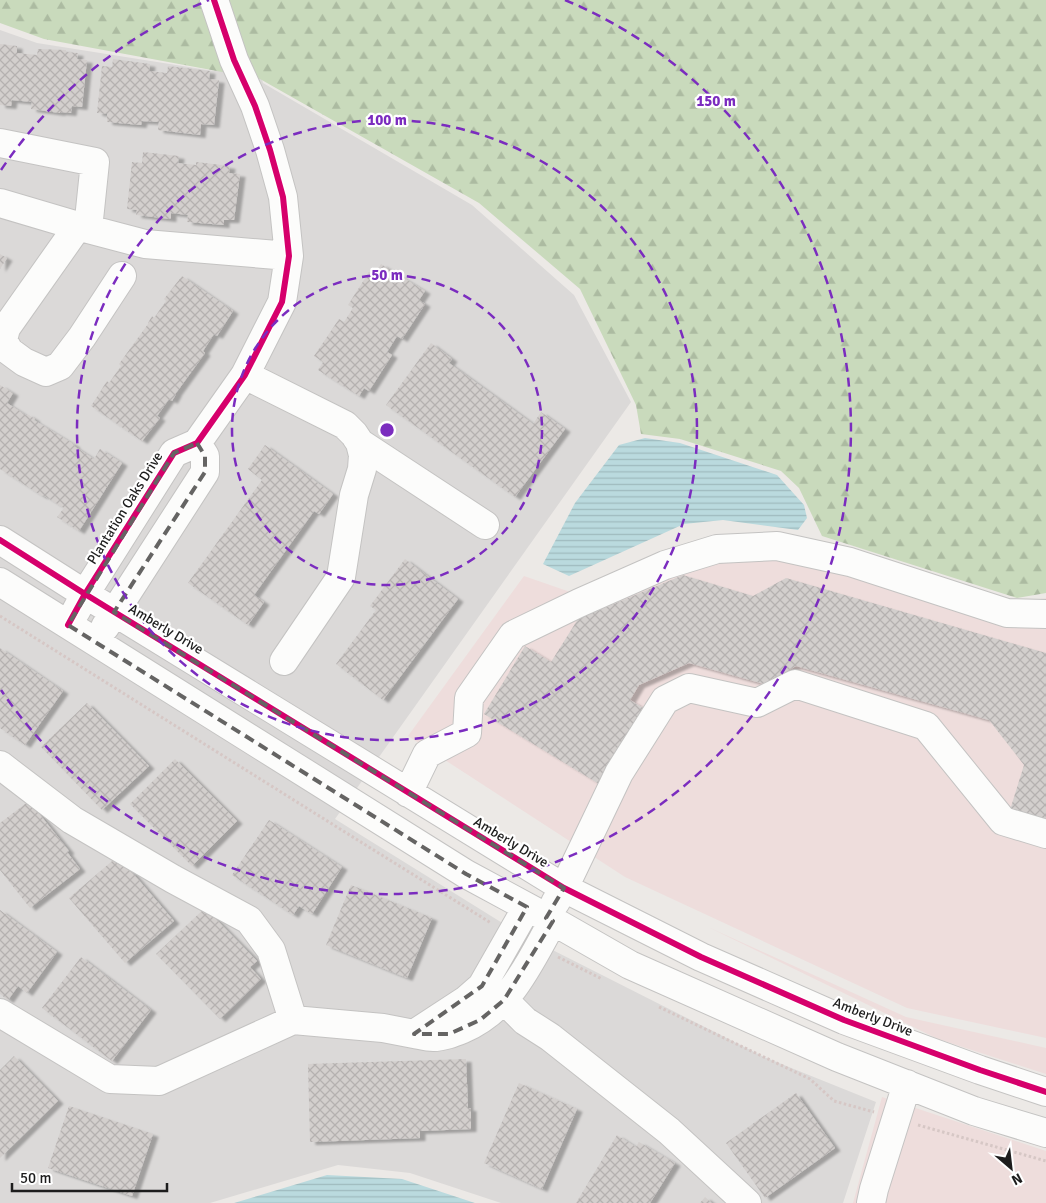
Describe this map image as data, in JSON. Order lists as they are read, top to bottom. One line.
{"streets":{"street":["Plantation Oaks Drive","Amberly Drive"]},"crossings":[["Plantation Oaks Drive","Amberly Drive"]],"scale_bar":"50 m","north":"bottom right","rings":["150 m","100 m","50 m"]}
